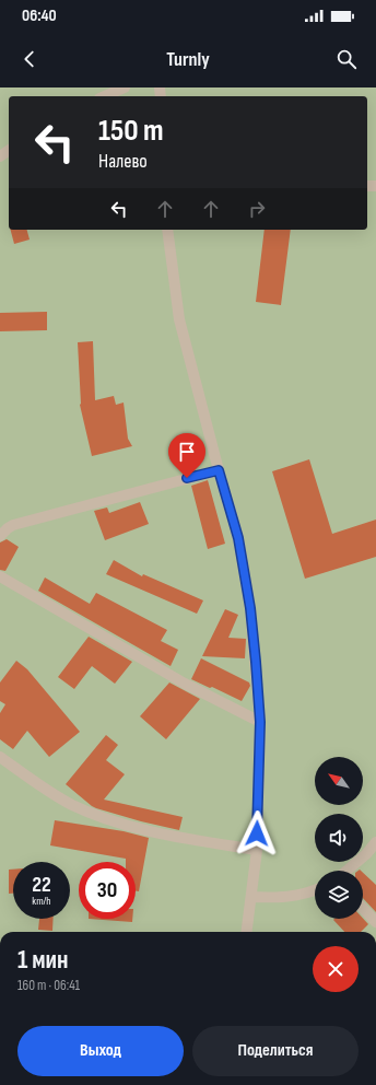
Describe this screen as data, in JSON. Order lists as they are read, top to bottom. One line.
{"north":"top left","page":{"status":"06:40","header":"Turnly","turn":["150 m","Налево"],"speed":"22 km/h","limit":"30","heading":["1 мин","160 m · 06:41"],"buttons":["Выход","Поделиться"]}}
